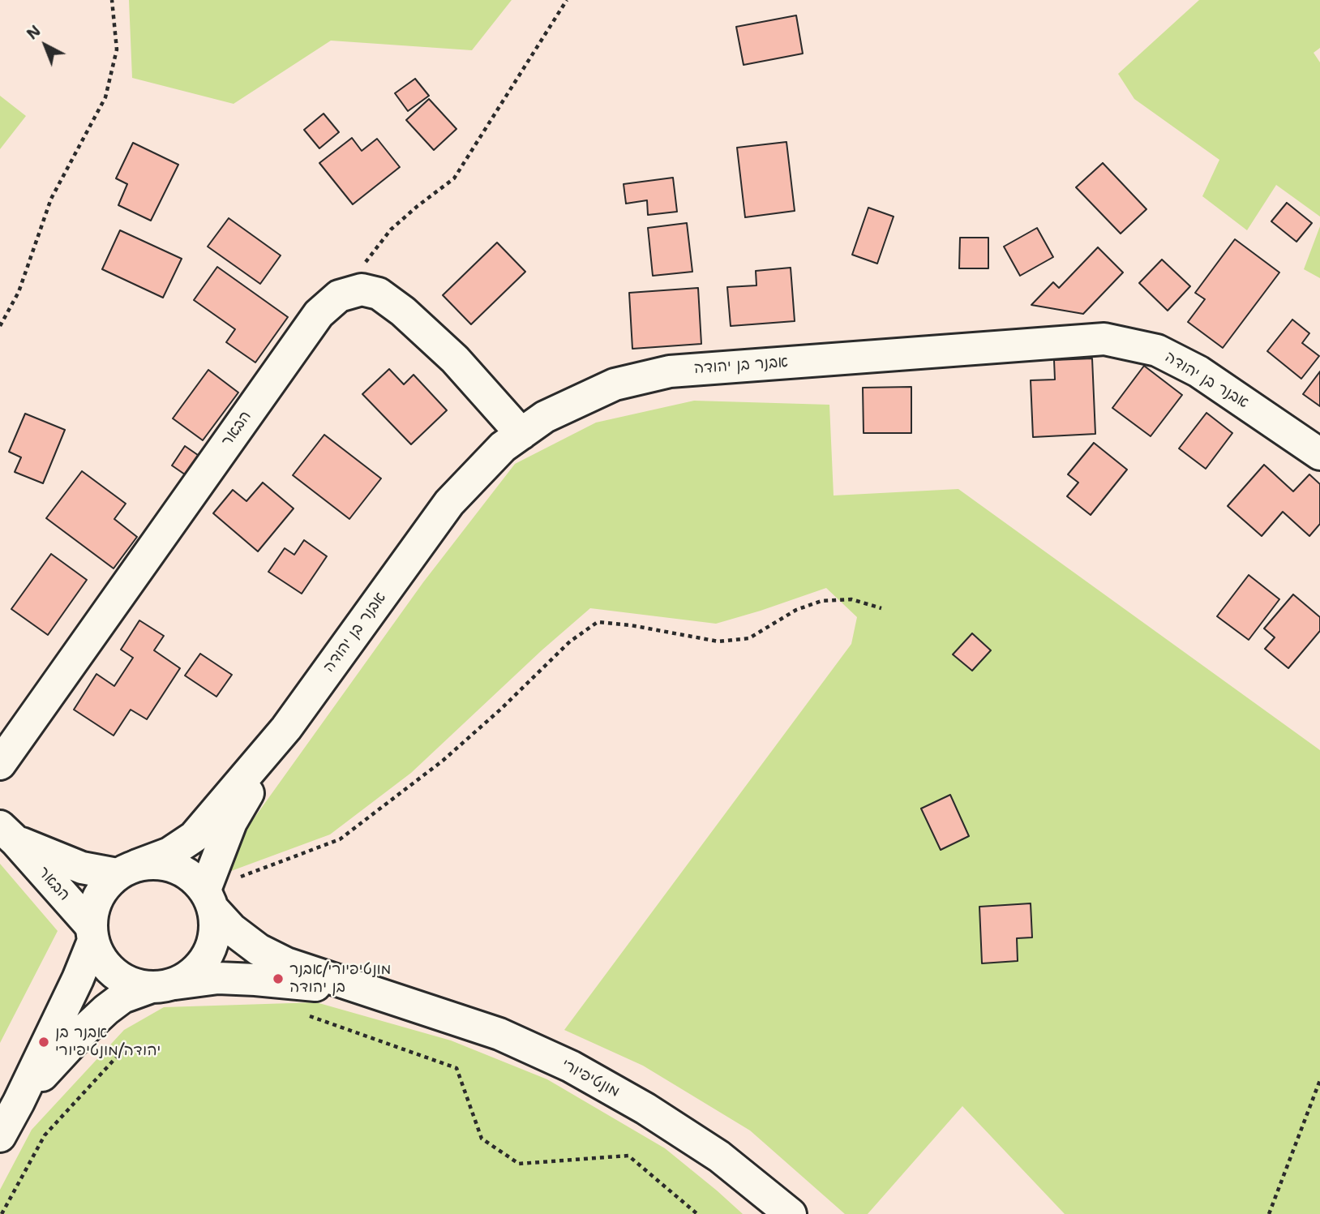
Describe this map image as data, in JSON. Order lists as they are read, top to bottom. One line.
{"streets":{"street":["אבנר בן יהודה","הבאר","מונטיפיורי"]},"crossings":[["אבנר בן יהודה","הבאר"],["אבנר בן יהודה","מונטיפיורי"],["הבאר","מונטיפיורי"]],"places":["מונטיפיורי/אבנר בן יהודה","אבנר בן יהודה/מונטיפיורי"],"north":"top left"}
